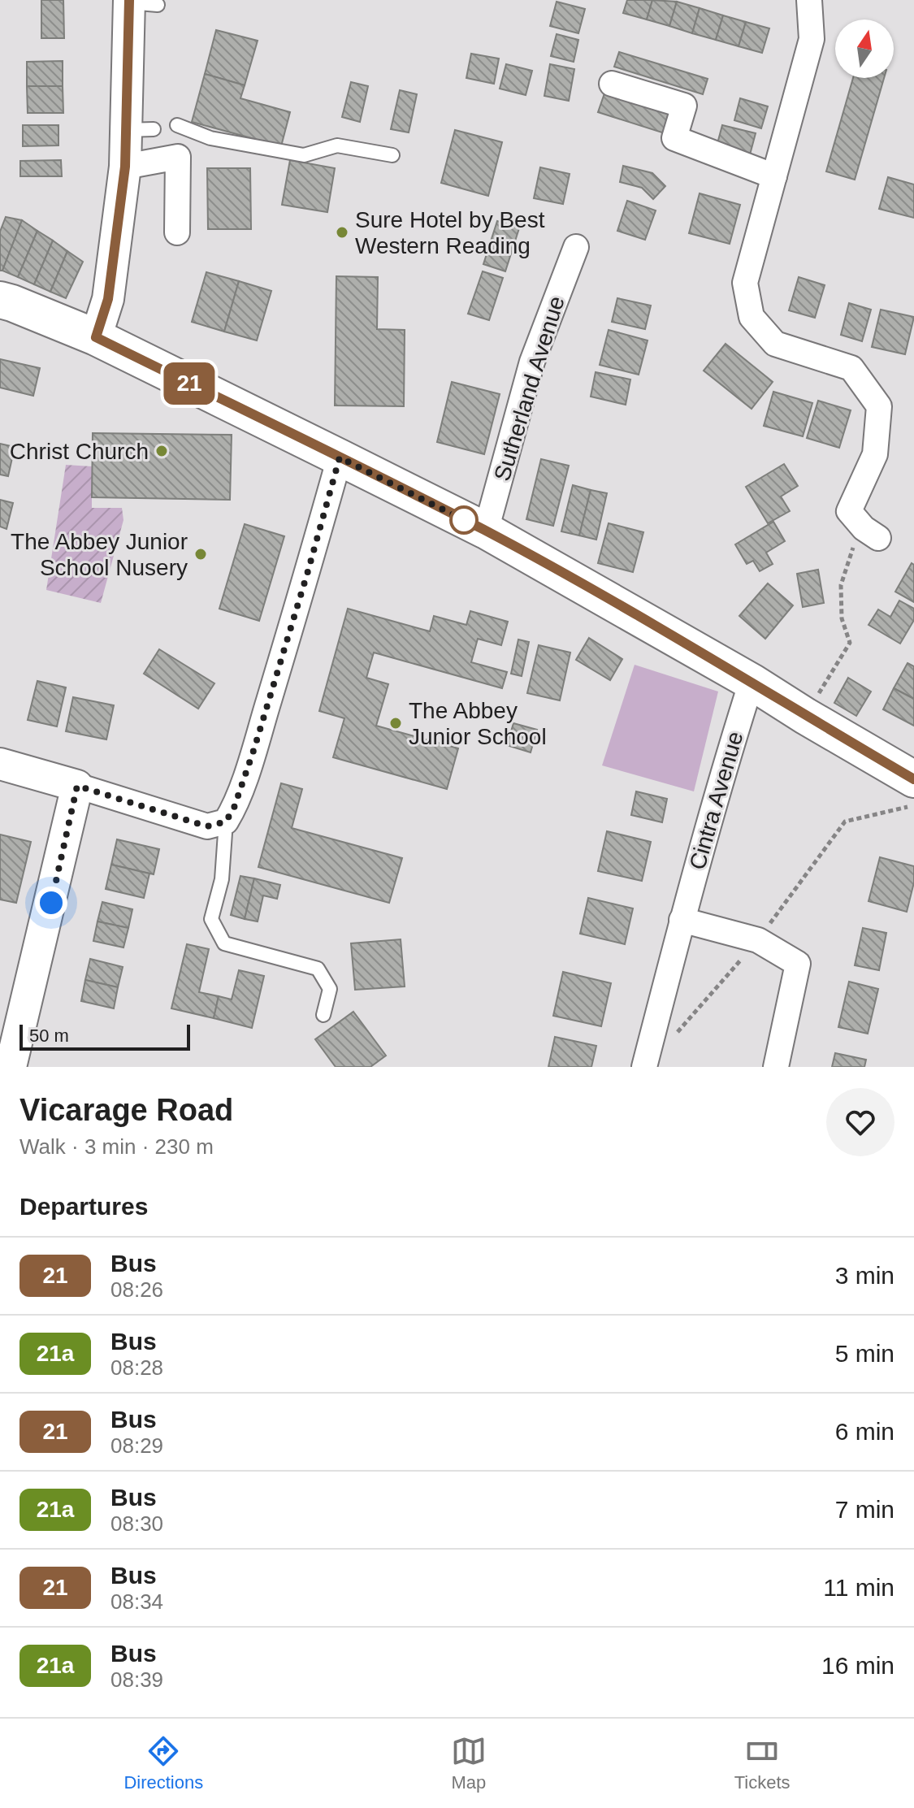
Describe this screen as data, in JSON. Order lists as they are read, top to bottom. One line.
{"streets":{"street":["Sutherland Avenue","Cintra Avenue"]},"places":["Sure Hotel by Best Western Reading","Christ Church","The Abbey Junior School Nusery","The Abbey Junior School"],"lines":["bus line 21"],"scale_bar":"50 m","north":"top","page":{"on_map":"21","scale":"50 m","heading":[["Vicarage Road","Walk · 3 min · 230 m"],"Departures"],"list":[{"mark":"21","name":"Bus","note":"08:26","value":"3 min"},{"mark":"21a","name":"Bus","note":"08:28","value":"5 min"},{"mark":"21","name":"Bus","note":"08:29","value":"6 min"},{"mark":"21a","name":"Bus","note":"08:30","value":"7 min"},{"mark":"21","name":"Bus","note":"08:34","value":"11 min"},{"mark":"21a","name":"Bus","note":"08:39","value":"16 min"}],"tabs":["Directions","Map","Tickets"]}}
